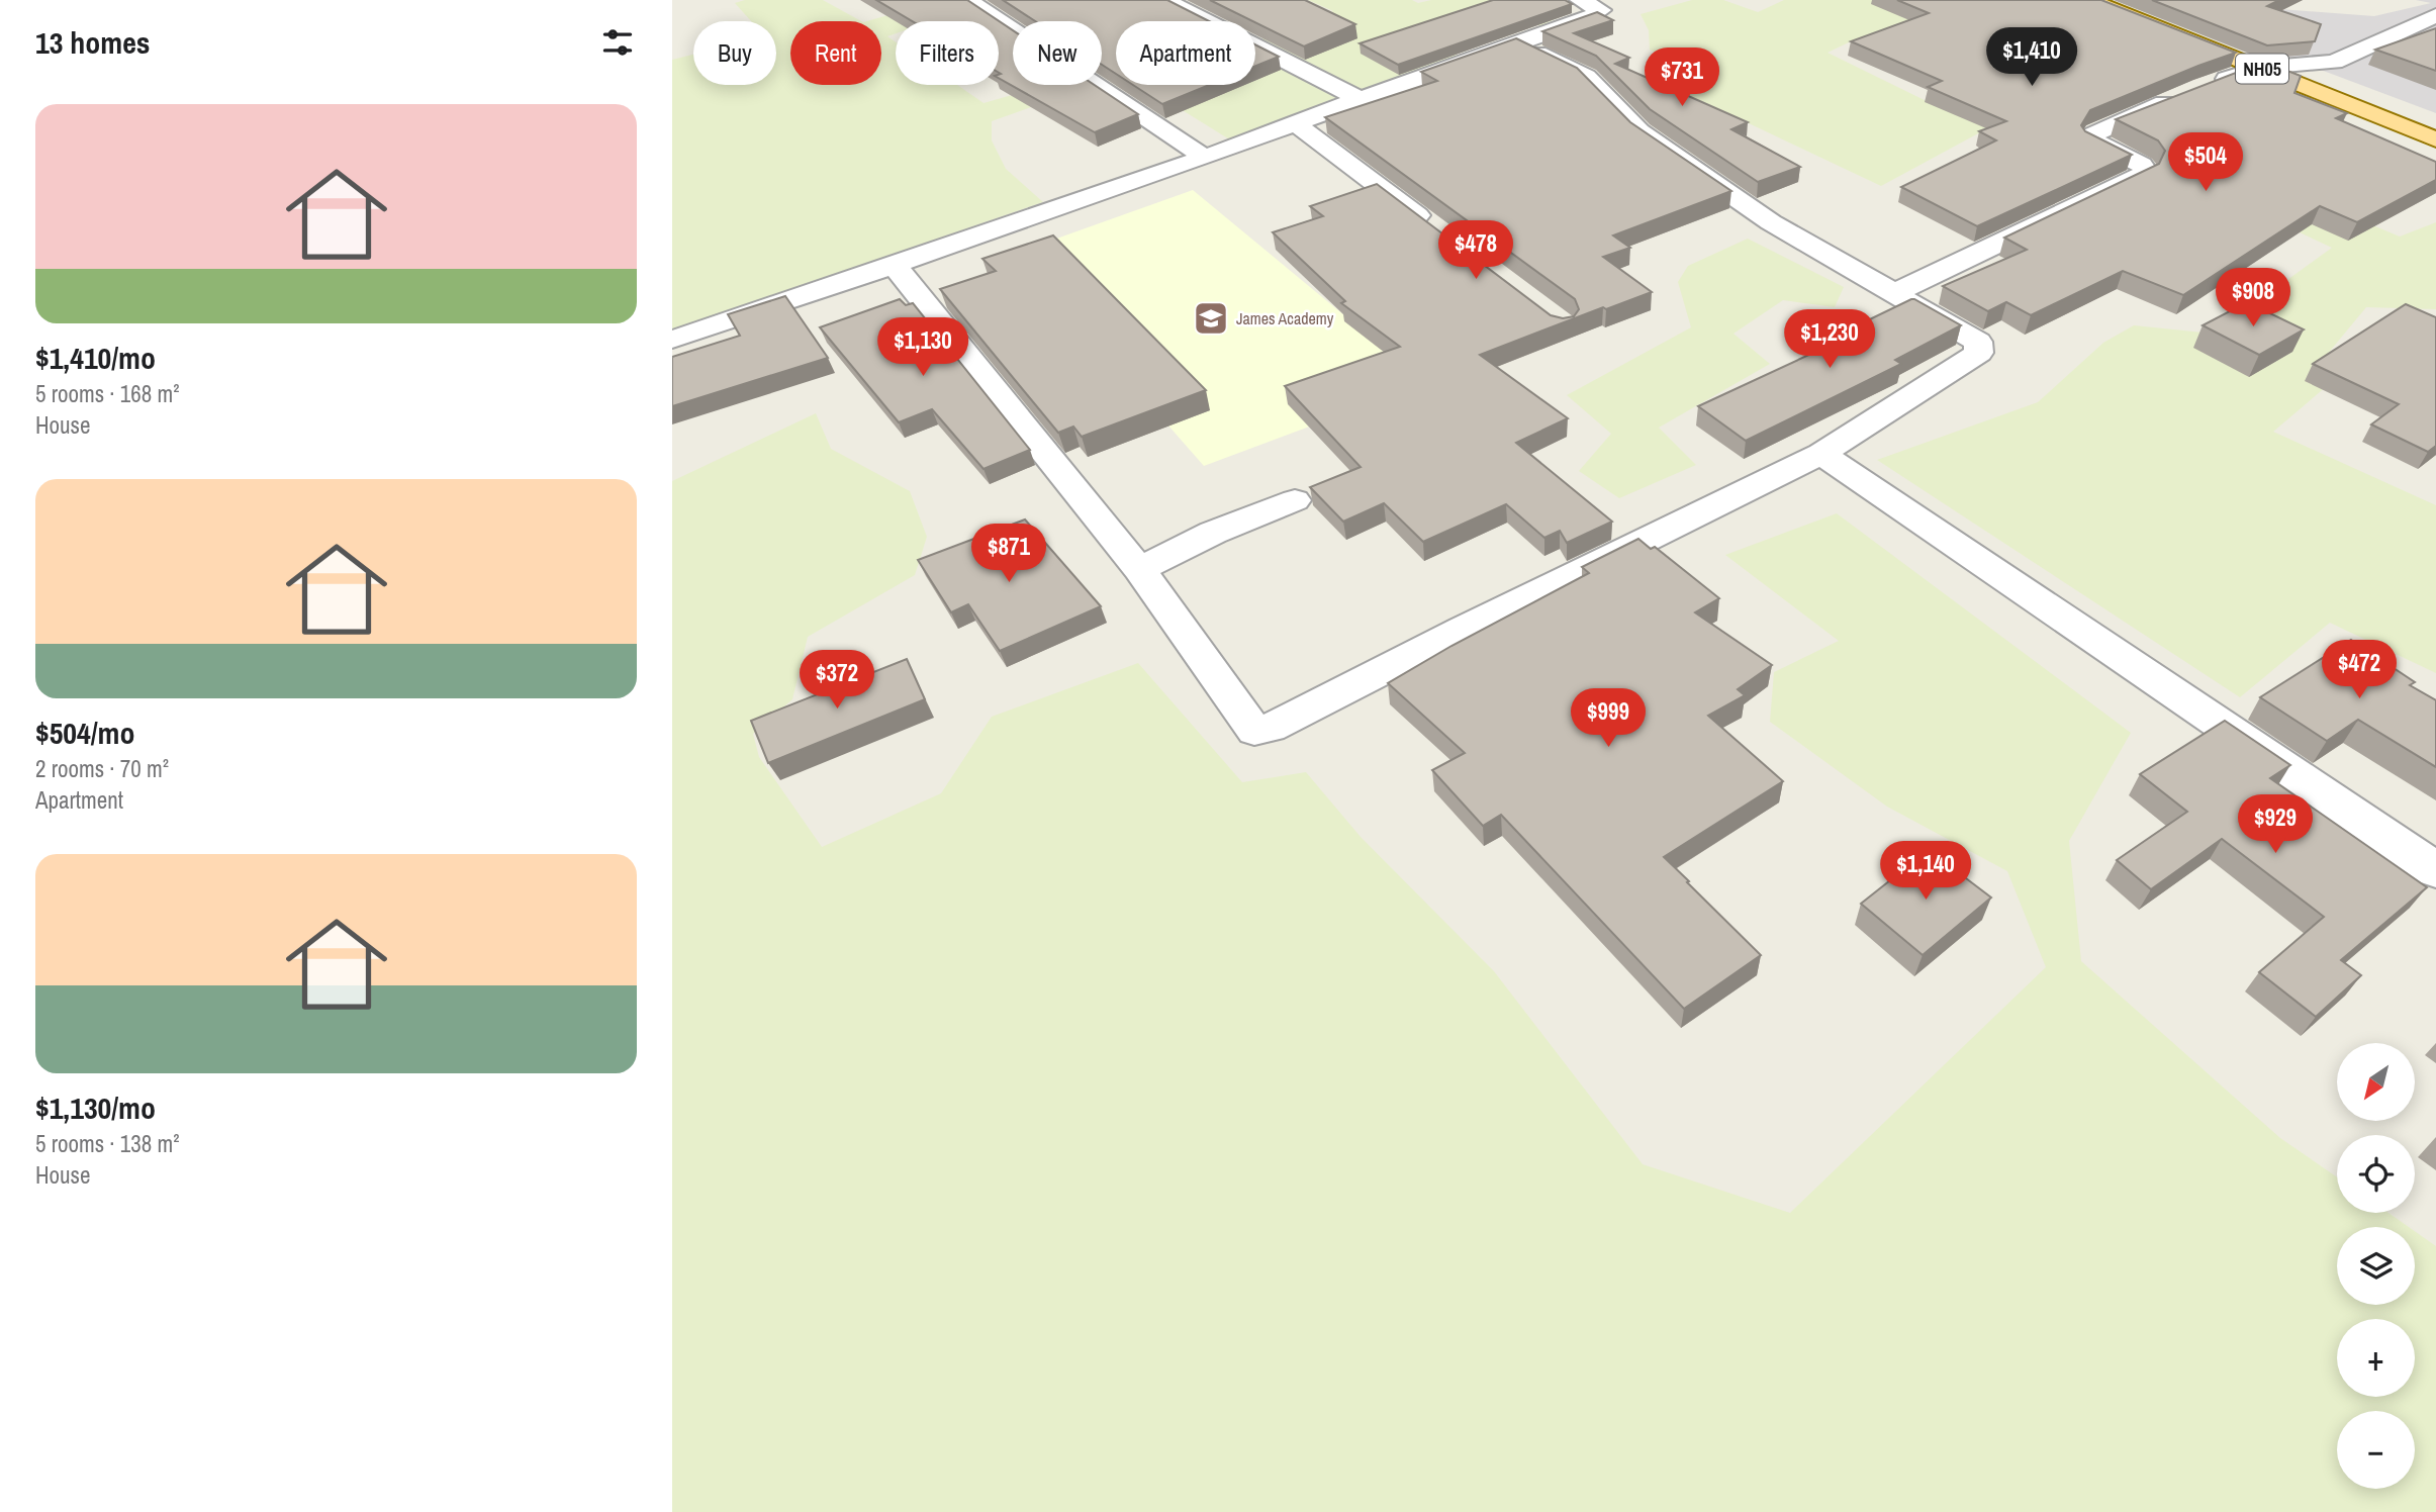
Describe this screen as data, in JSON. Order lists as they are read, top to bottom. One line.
{"streets":{"main road":["NH05"]},"places":{"school or university":["James Academy"]},"north":"bottom left","page":{"heading":"13 homes","chip":["Buy","Rent","Filters","New","Apartment"],"price":["$1,410","$731","$504","$478","$908","$1,230","$1,130","$871","$472","$372","$999","$929","$1,140"],"list":[{"name":"$1,410/mo","note":"5 rooms · 168 m² · House"},{"name":"$504/mo","note":"2 rooms · 70 m² · Apartment"},{"name":"$1,130/mo","note":"5 rooms · 138 m² · House"}],"map_buttons":["+","−"]}}
